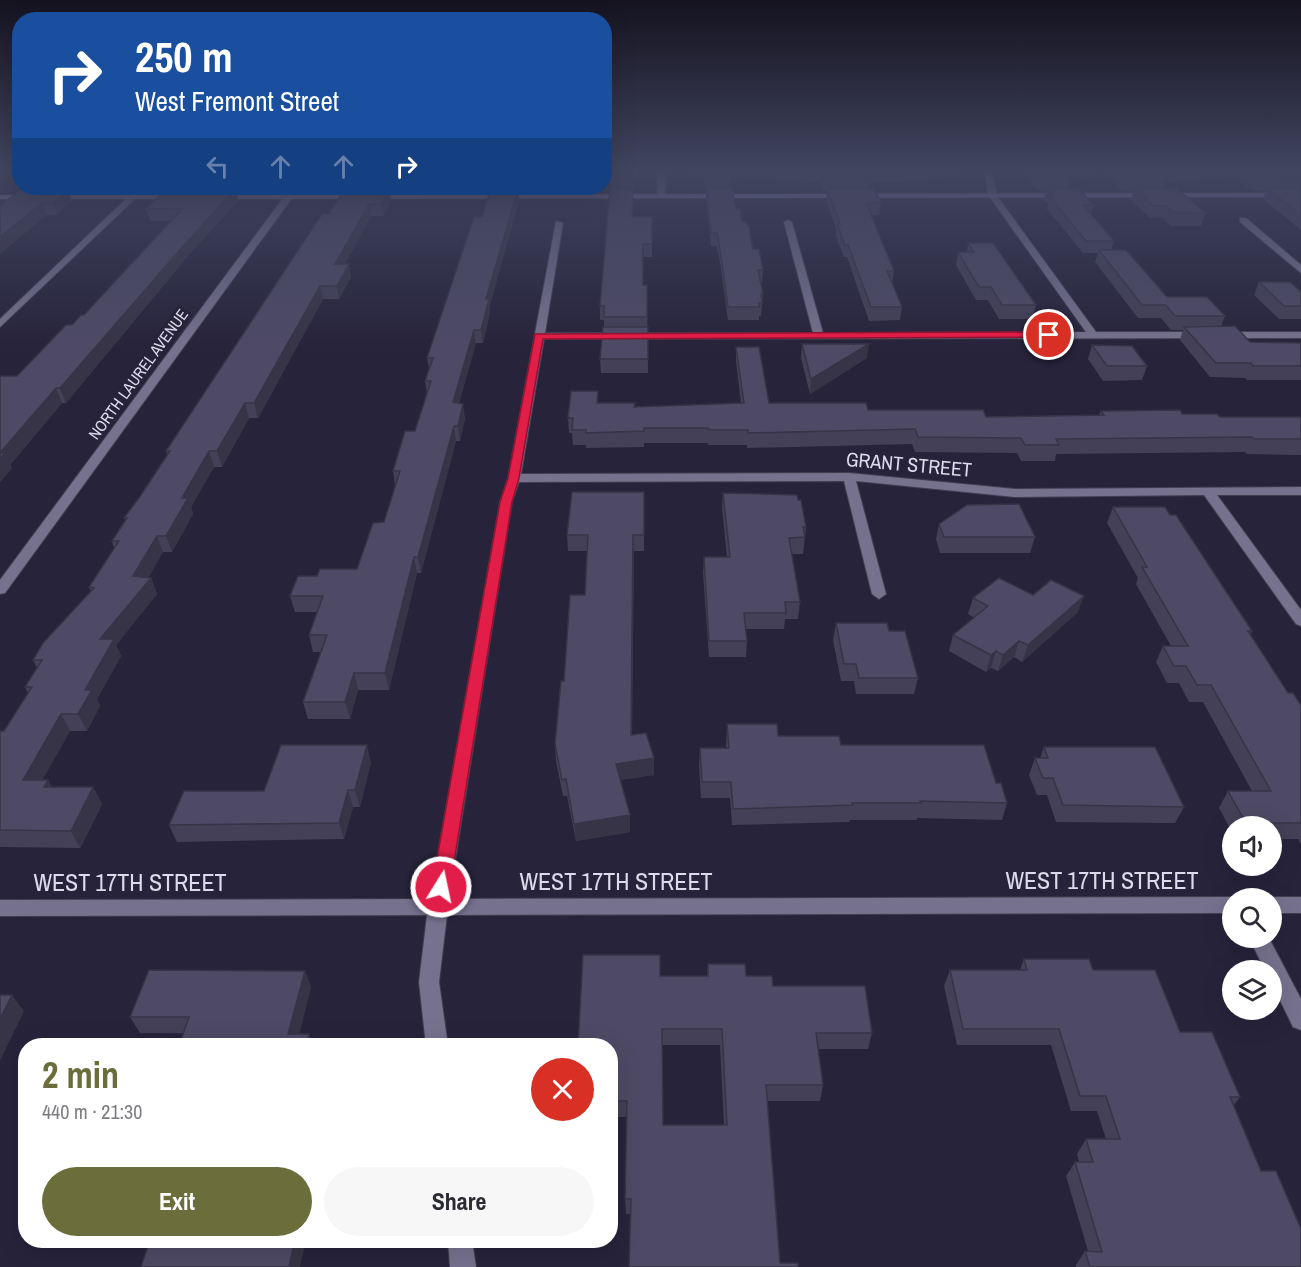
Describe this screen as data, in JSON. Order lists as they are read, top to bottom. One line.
{"streets":{"street":["NORTH LAUREL AVENUE","GRANT STREET","WEST 17TH STREET"]},"page":{"turn":["250 m","West Fremont Street"],"heading":["2 min","440 m · 21:30"],"buttons":["Exit","Share"]}}
